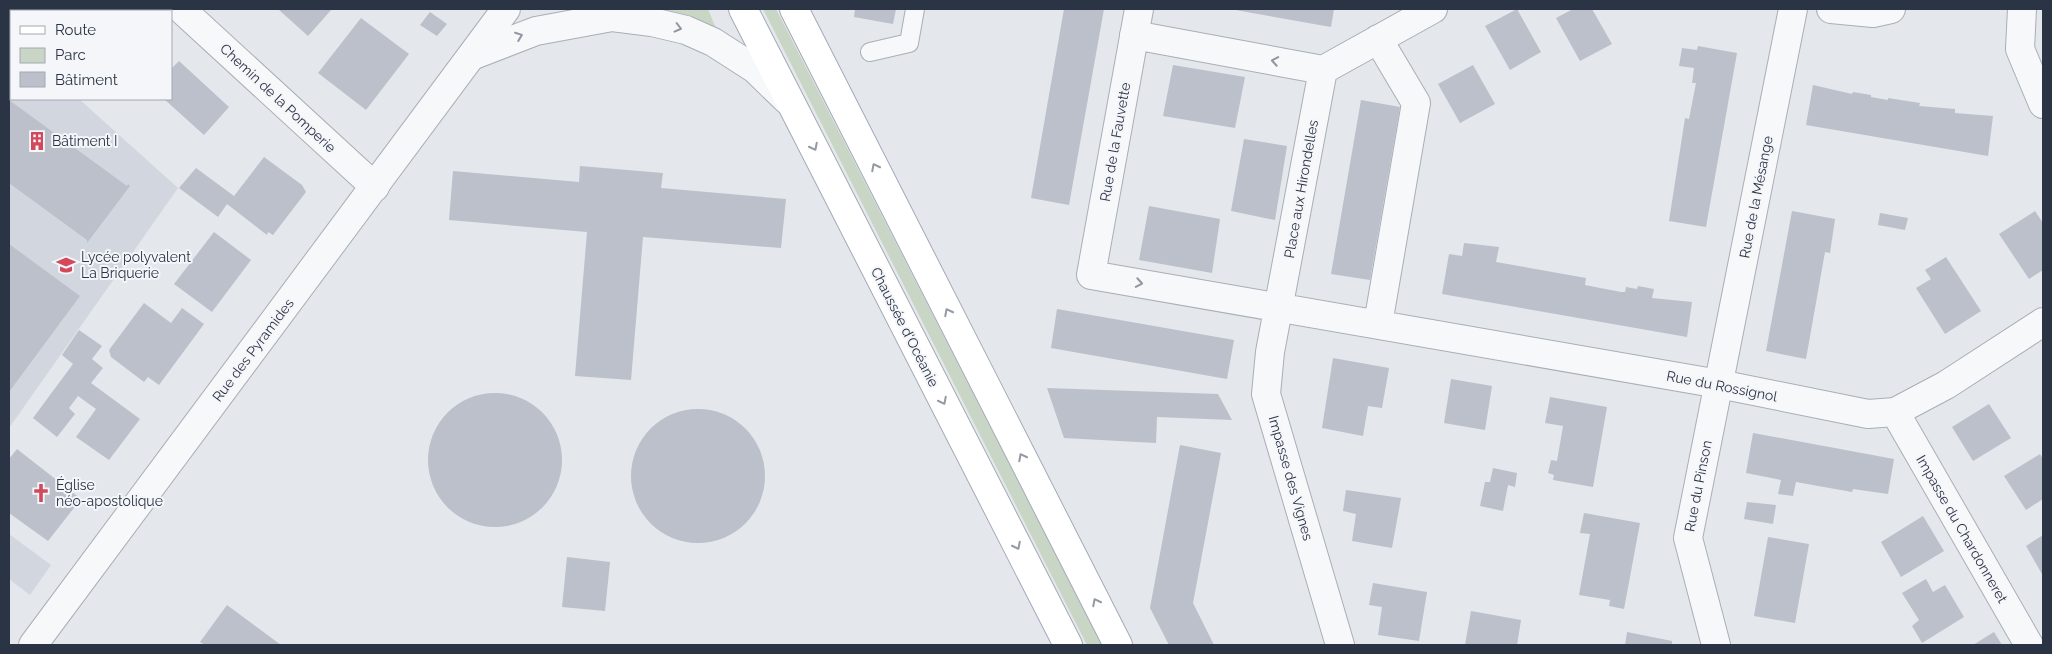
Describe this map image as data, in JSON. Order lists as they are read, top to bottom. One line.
{"streets":{"main road":["Chaussée d'Océanie"],"street":["Chemin de la Pomperie","Rue de la Fauvette","Place aux Hirondelles","Rue de la Mésange","Rue des Pyramides","Rue du Rossignol","Impasse des Vignes","Rue du Pinson","Impasse du Chardonneret"]},"crossings":[["Chemin de la Pomperie","Rue des Pyramides"],["Rue de la Fauvette","Place aux Hirondelles"],["Rue de la Fauvette","Rue du Rossignol"],["Rue de la Fauvette","Impasse des Vignes"],["Place aux Hirondelles","Rue du Rossignol"],["Place aux Hirondelles","Impasse des Vignes"],["Rue de la Mésange","Rue du Rossignol"],["Rue de la Mésange","Rue du Pinson"],["Rue du Rossignol","Impasse des Vignes"],["Rue du Rossignol","Rue du Pinson"],["Rue du Rossignol","Impasse du Chardonneret"]],"places":{"building":["Bâtiment I"],"school or university":["Lycée polyvalent La Briquerie"],"church":["Église néo-apostolique"]},"legend":["Route","Parc","Bâtiment"]}
